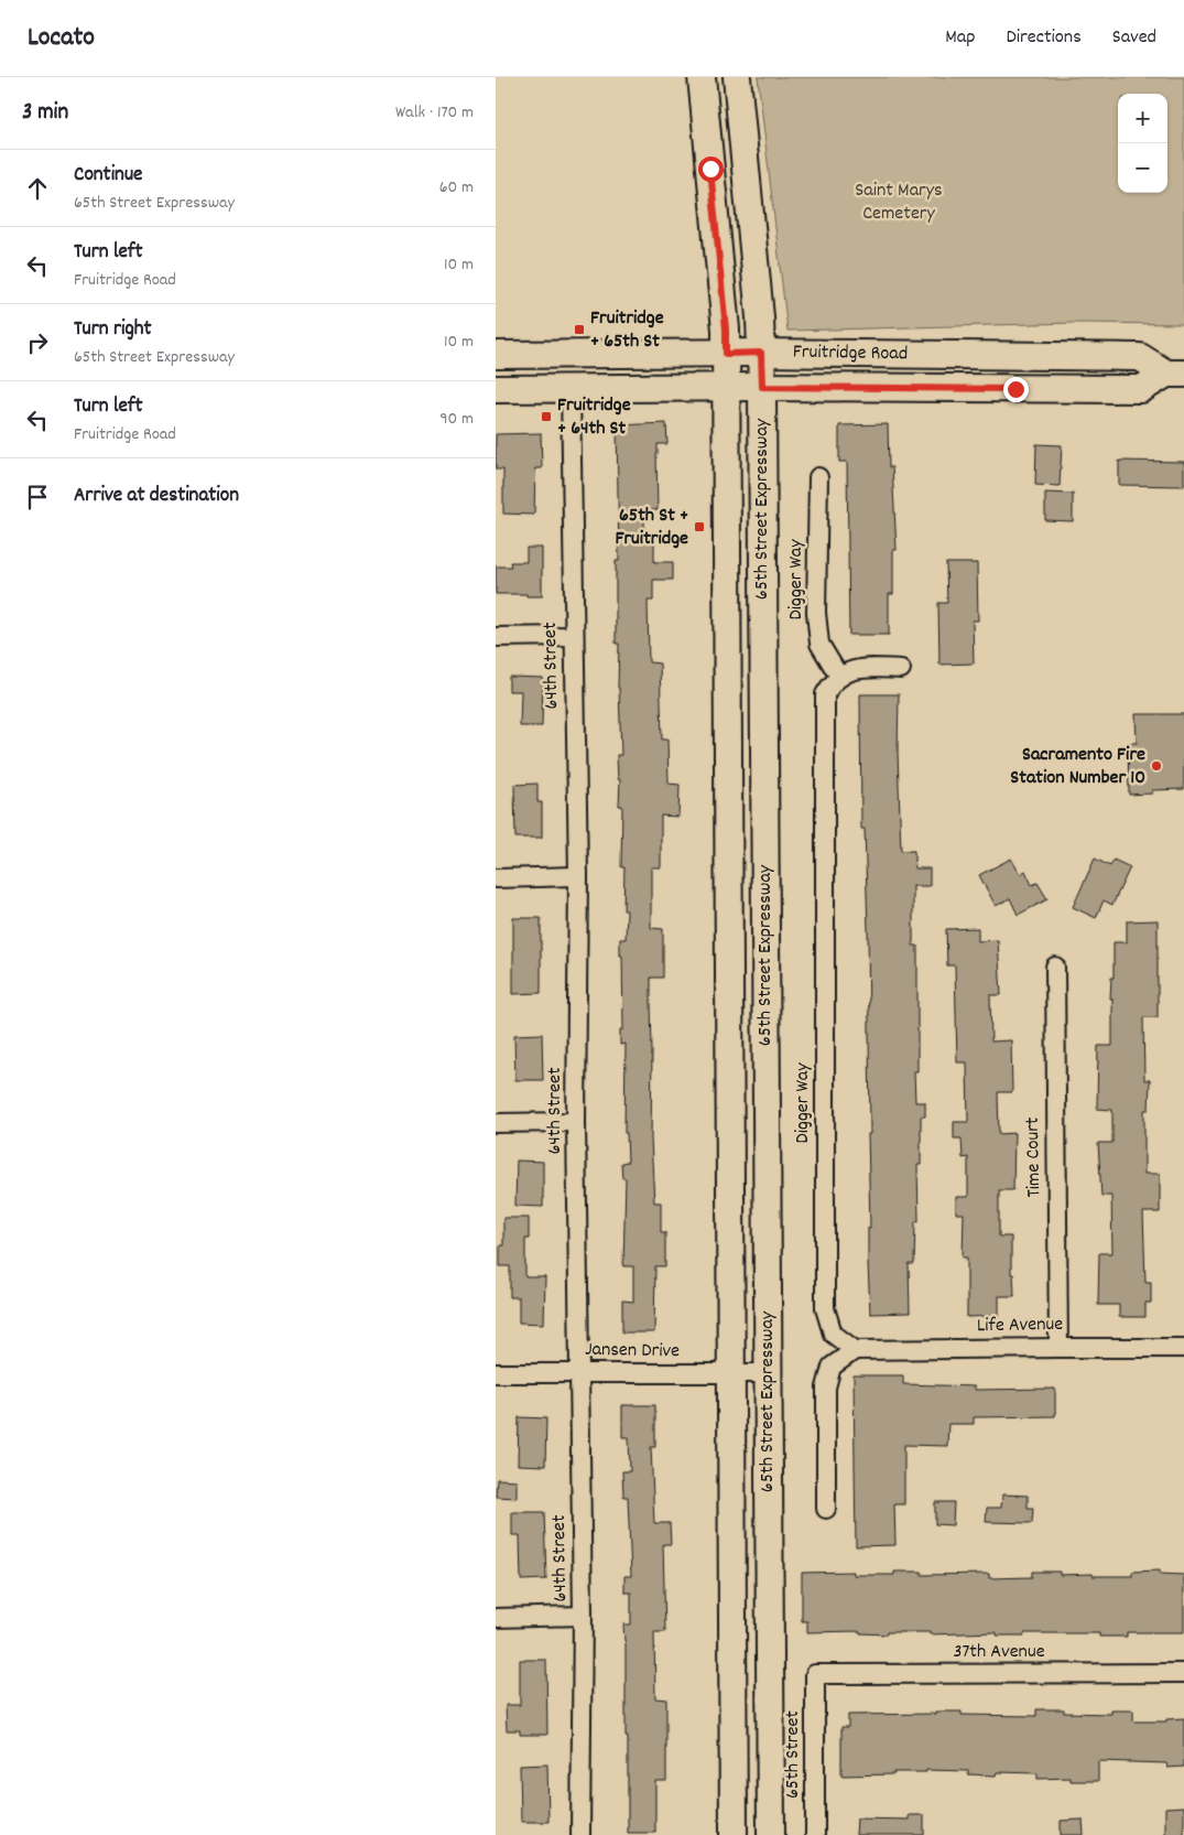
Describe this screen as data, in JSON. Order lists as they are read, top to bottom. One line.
{"streets":{"main road":["Fruitridge Road","65th Street Expressway"],"street":["Digger Way","64th Street","Time Court","Life Avenue","Jansen Drive","37th Avenue","65th Street"]},"crossings":[["Fruitridge Road","65th Street Expressway"],["Fruitridge Road","64th Street"],["65th Street Expressway","Jansen Drive"],["Digger Way","Life Avenue"],["64th Street","Jansen Drive"],["Time Court","Life Avenue"],["37th Avenue","65th Street"]],"parks":["Saint Marys Cemetery"],"places":{"transit":["Fruitridge + 65th St","Fruitridge + 64th St","65th St + Fruitridge"],"other":["Sacramento Fire Station Number 10"]},"page":{"header":"Locato","nav":["Map","Directions","Saved"],"heading":["3 min","Walk · 170 m"],"map_buttons":["+","−"],"list":[["Continue","65th Street Expressway","60 m"],["Turn left","Fruitridge Road","10 m"],["Turn right","65th Street Expressway","10 m"],["Turn left","Fruitridge Road","90 m"],"Arrive at destination"]}}
